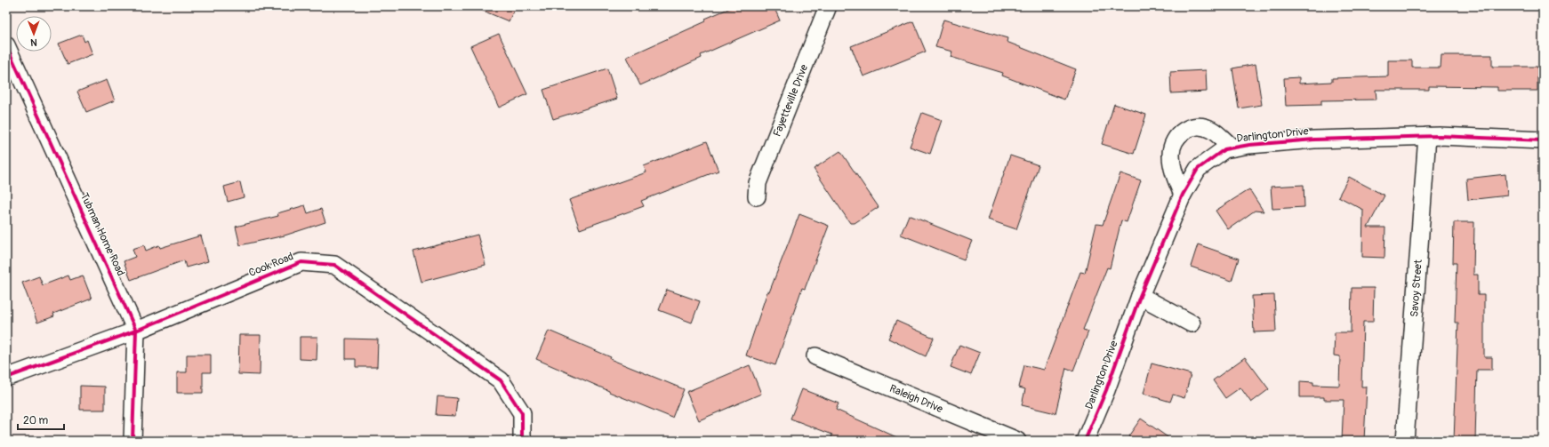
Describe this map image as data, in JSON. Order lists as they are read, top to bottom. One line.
{"streets":{"street":["Fayetteville Drive","Darlington Drive","Tubman Home Road","Cook Road","Savoy Street","Raleigh Drive"]},"crossings":[["Darlington Drive","Savoy Street"],["Tubman Home Road","Cook Road"]],"scale_bar":"20 m","north":"bottom"}
